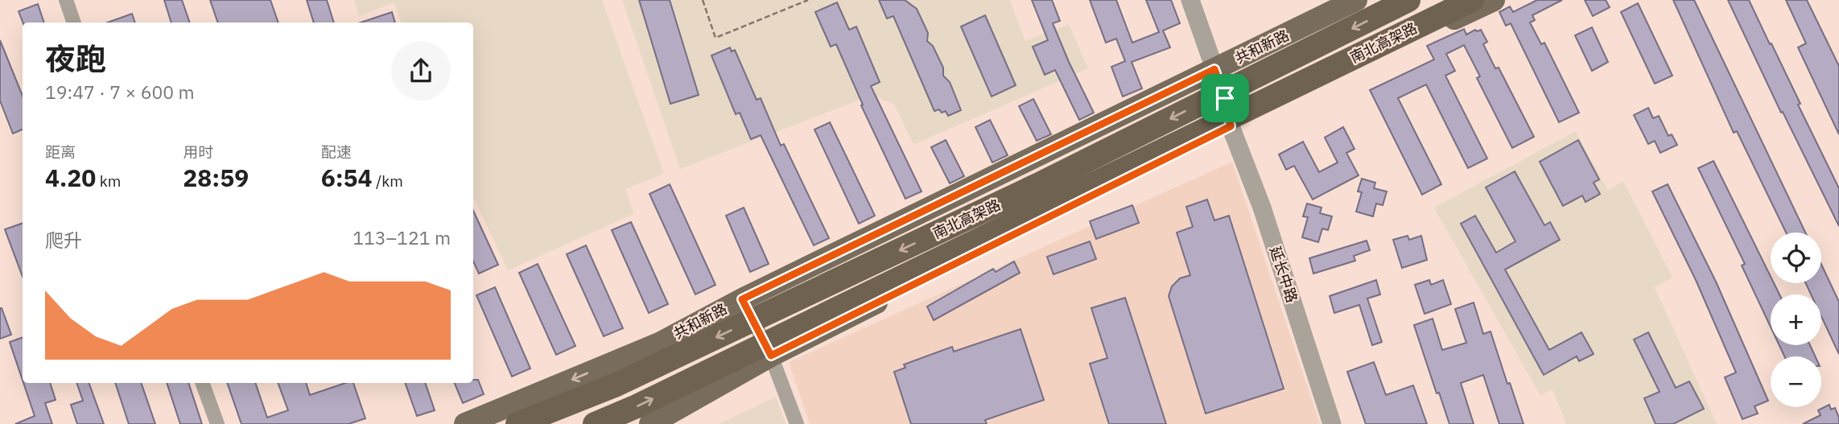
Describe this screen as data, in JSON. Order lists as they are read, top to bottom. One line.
{"streets":{"highway":["南北高架路"],"main road":["共和新路"],"street":["延长中路"]},"crossings":[["共和新路","延长中路"]],"page":{"heading":["夜跑","19:47 · 7 × 600 m"],"stats":[["距离","4.20 km"],["用时","28:59"],["配速","6:54 /km"]],"chart":["爬升","113–121 m"],"map_buttons":["+","−"]}}
